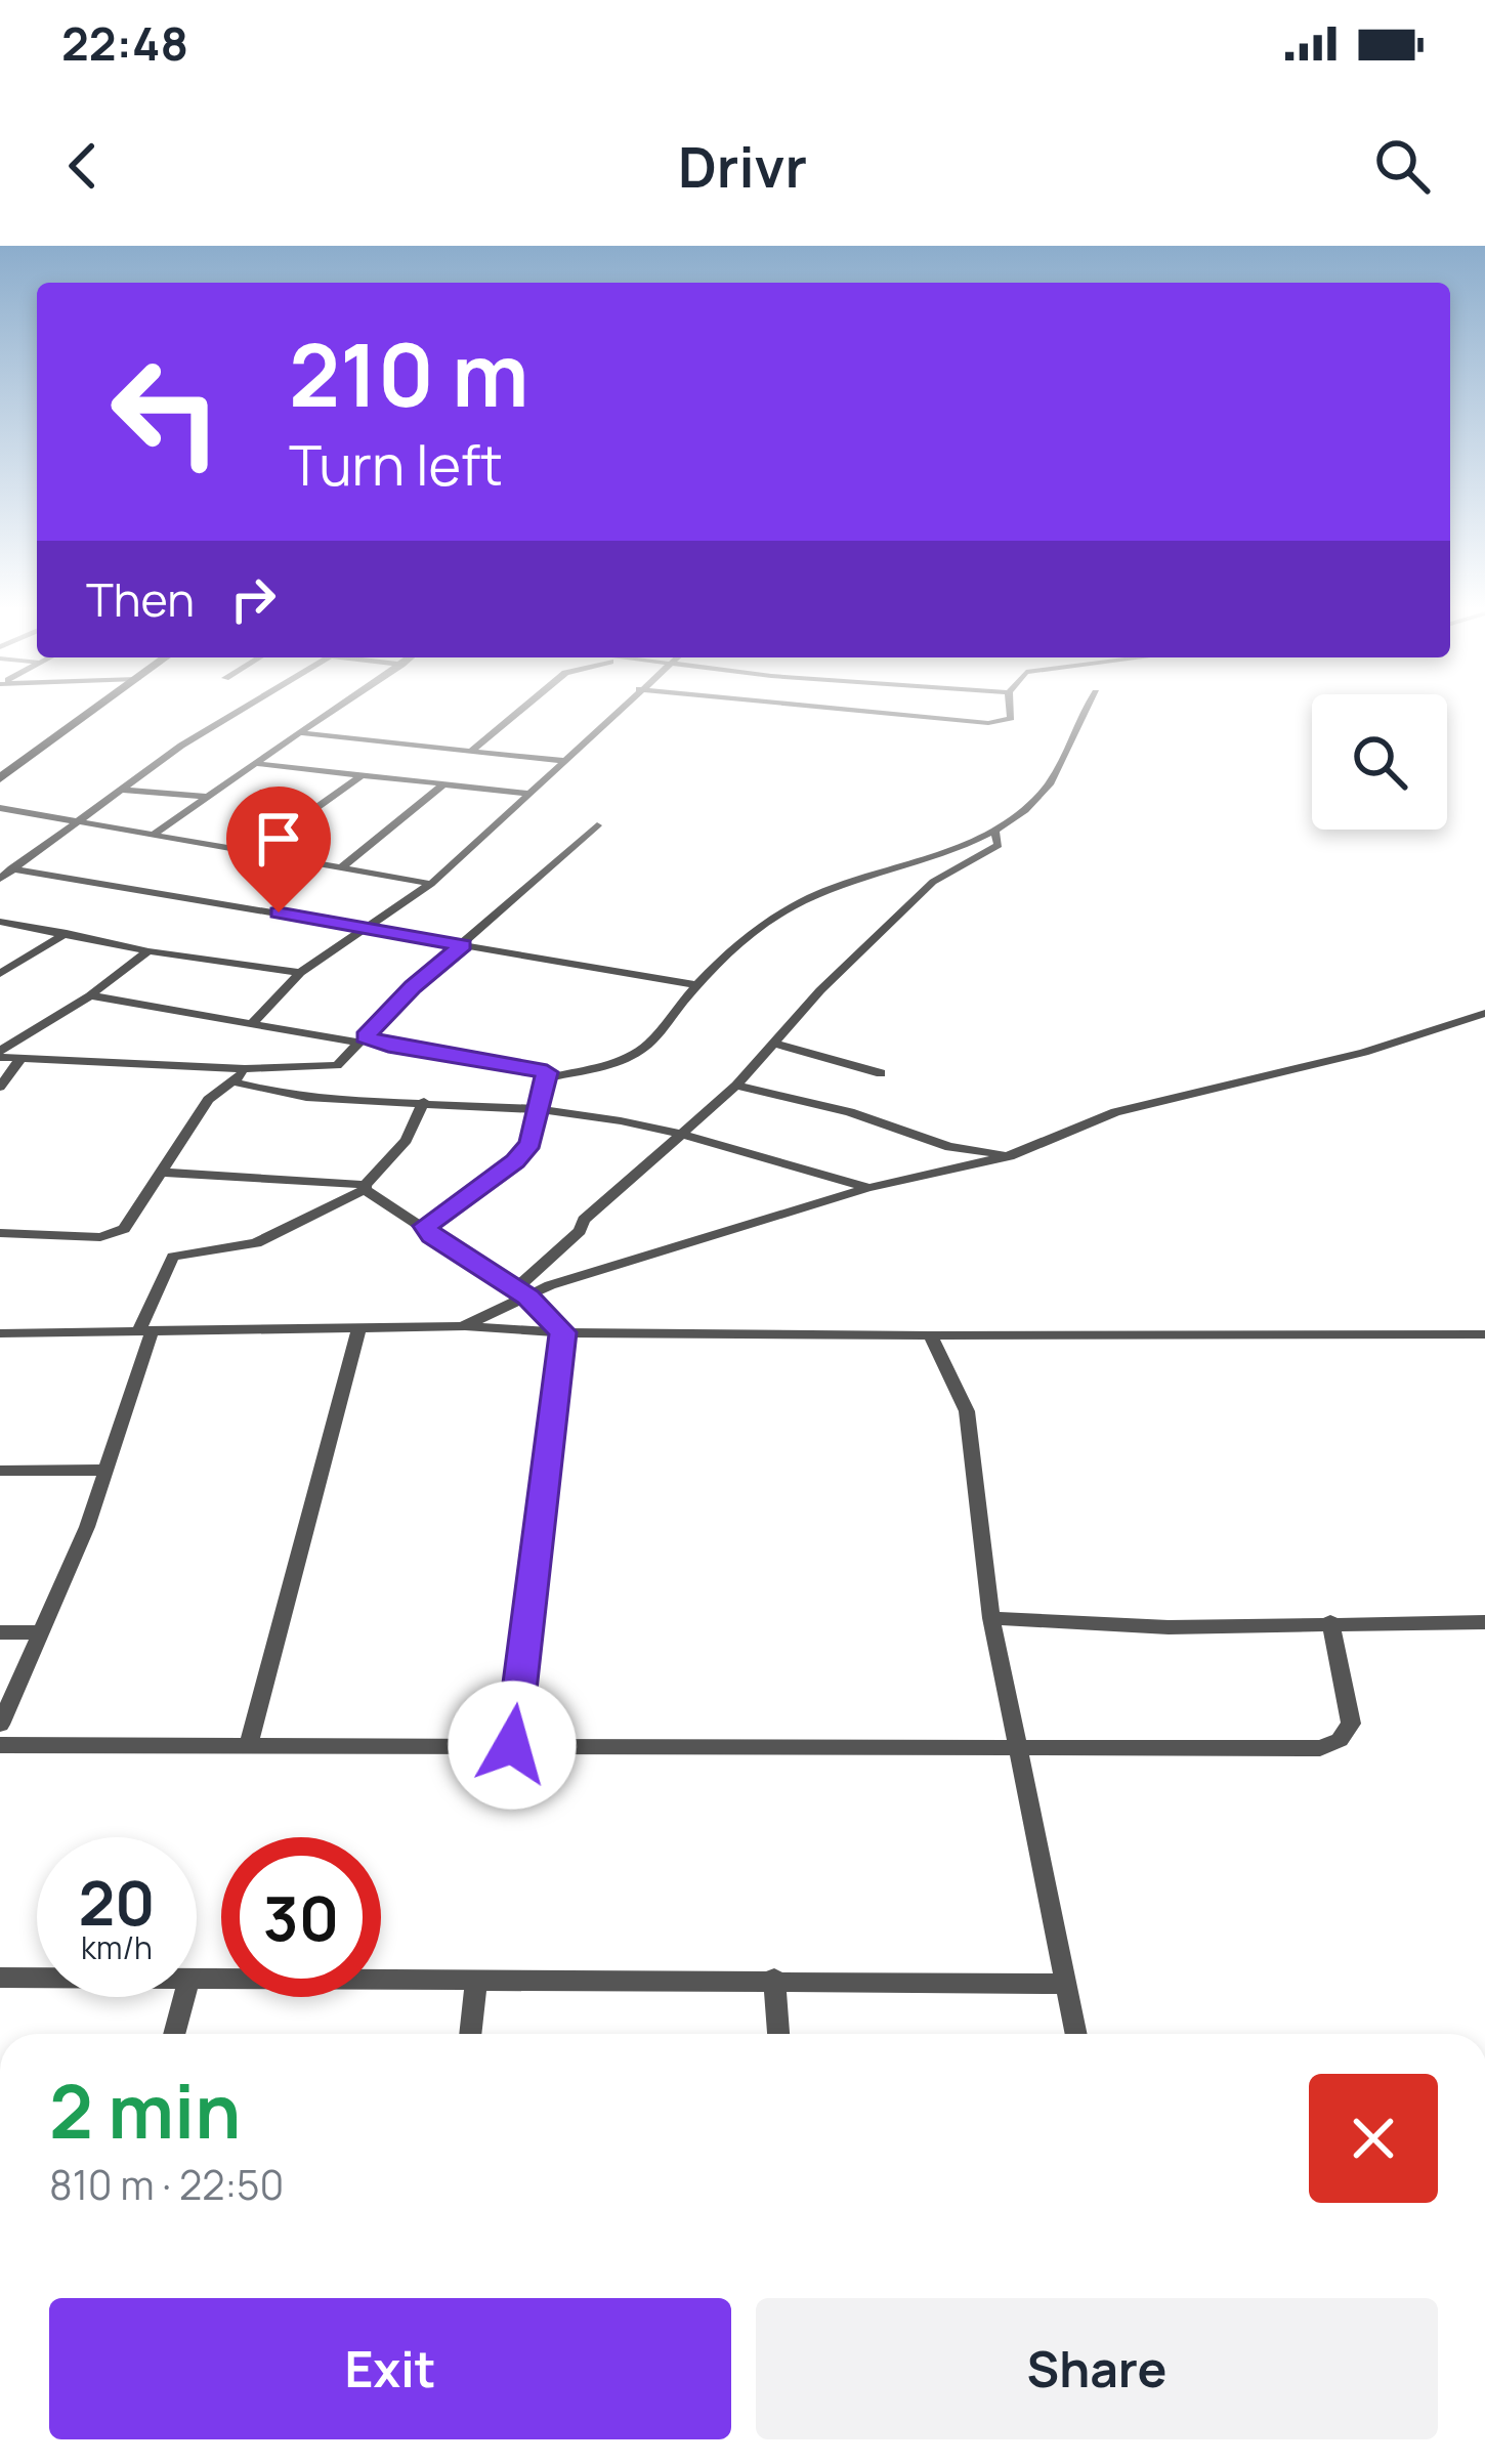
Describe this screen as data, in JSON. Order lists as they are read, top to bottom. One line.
{"page":{"status":"22:48","header":"Drivr","turn":["210 m","Turn left"],"then":"Then","speed":"20 km/h","limit":"30","heading":["2 min","810 m · 22:50"],"buttons":["Exit","Share"]}}
